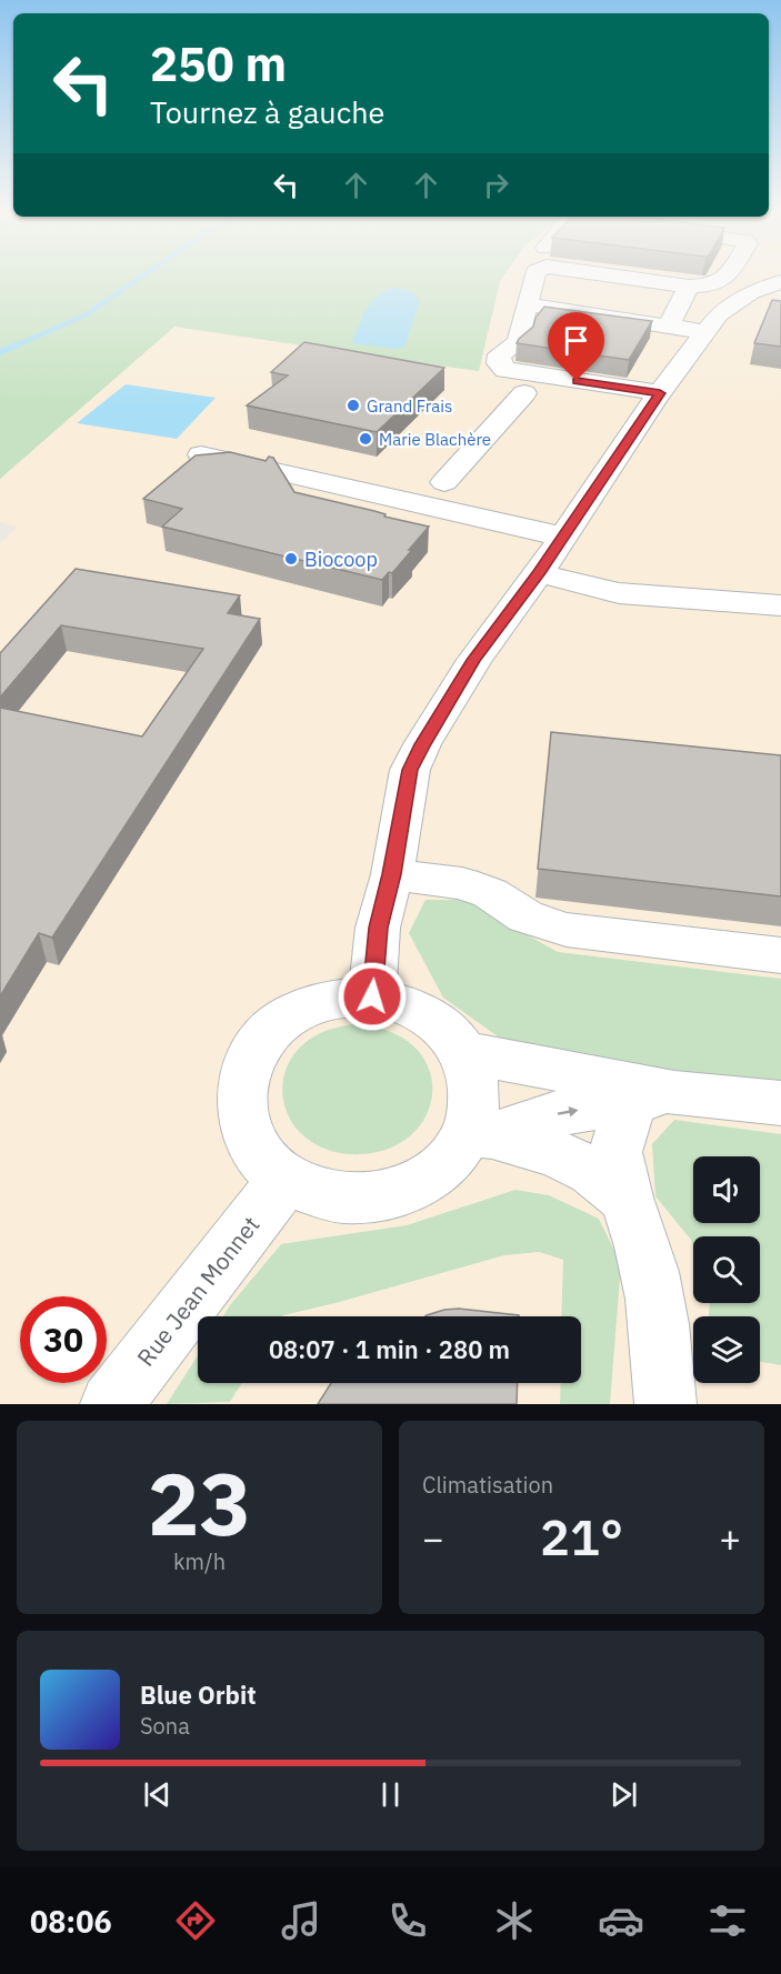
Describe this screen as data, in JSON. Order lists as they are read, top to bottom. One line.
{"streets":{"street":["Rue Jean Monnet"]},"places":["Grand Frais","Marie Blachère","Biocoop"],"page":{"turn":["250 m","Tournez à gauche"],"limit":"30","trip":"08:07 · 1 min · 280 m","tile":[["23","km/h"],"Climatisation"],"heat":["−","21°","+"],"song":["Blue Orbit","Sona"],"tabs":"08:06"}}
